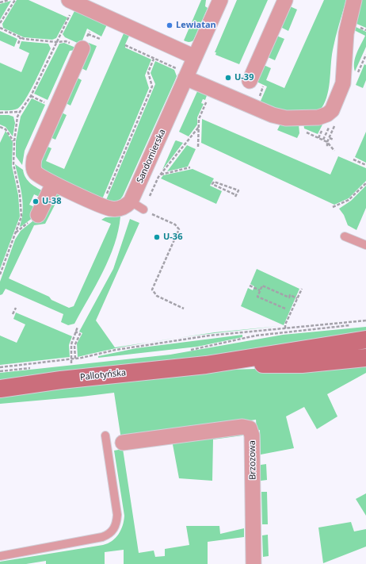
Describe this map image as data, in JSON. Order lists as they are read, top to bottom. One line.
{"streets":{"main road":["Pallotyńska"],"street":["Sandomierska","Brzozowa"]},"places":["Lewiatan","U-39","U-38","U-36"]}
